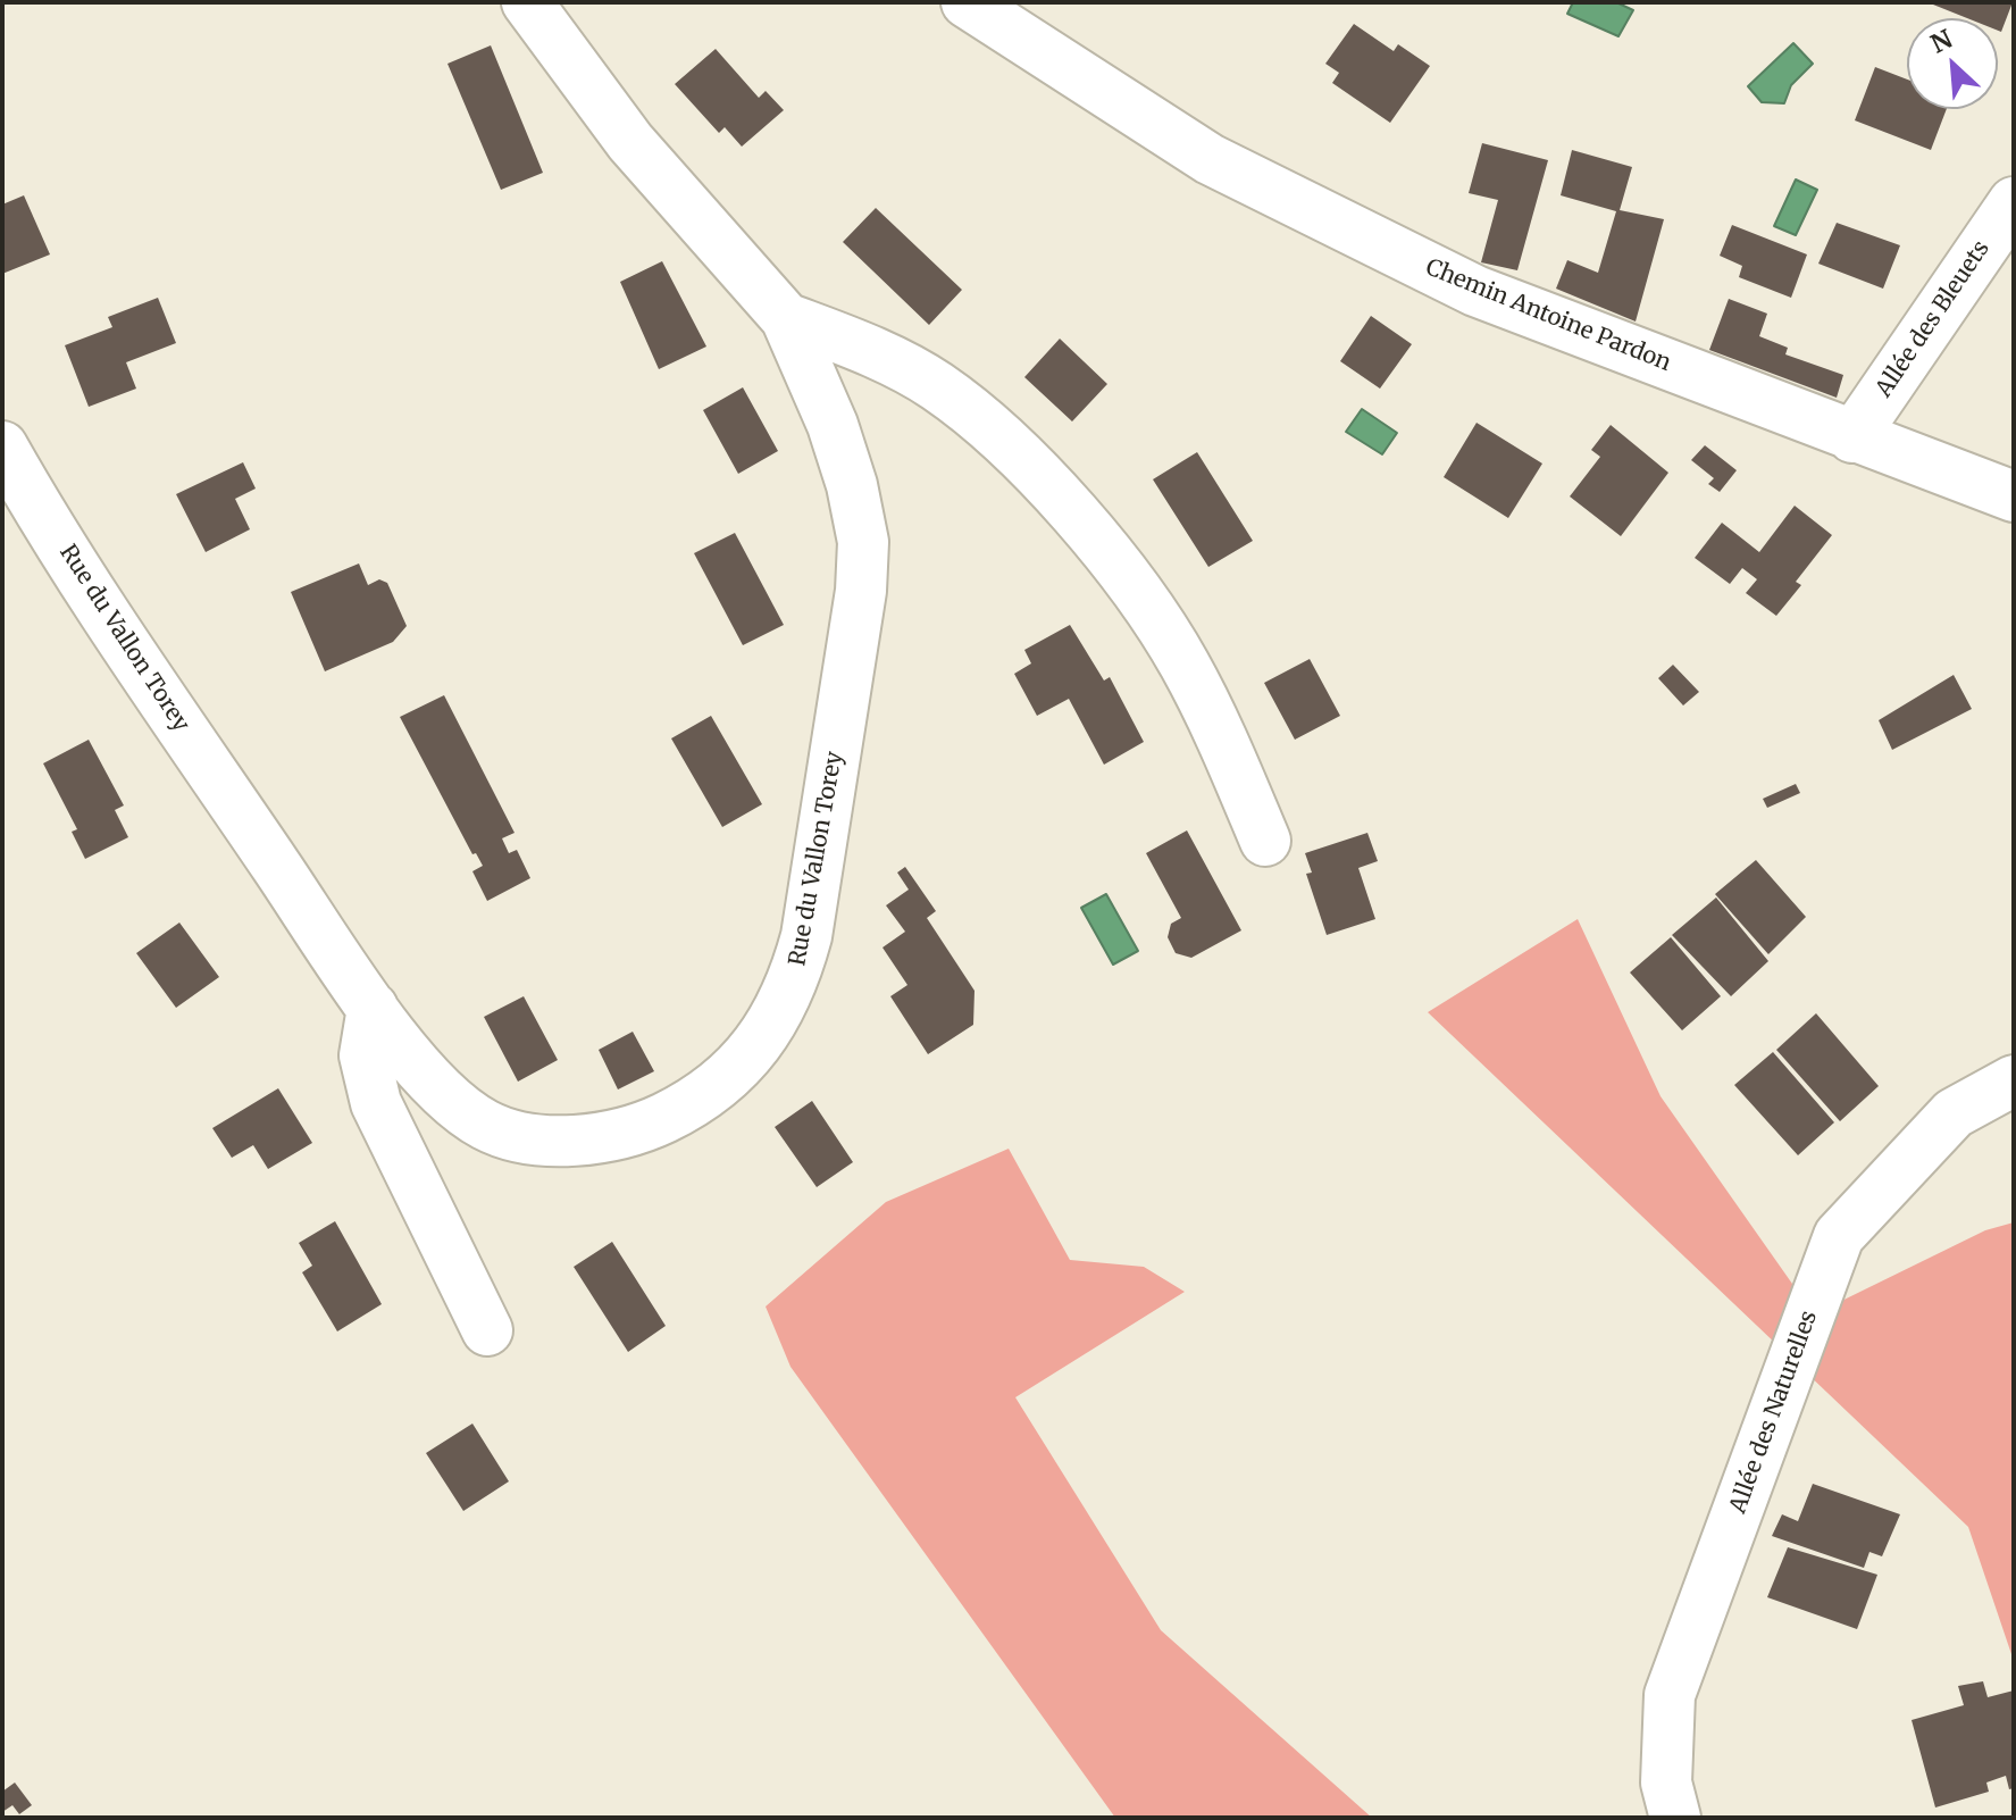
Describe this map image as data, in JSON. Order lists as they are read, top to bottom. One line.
{"streets":{"street":["Chemin Antoine Pardon","Allée des Bleuets","Rue du Vallon Torey","Allée des Naturelles"]},"crossings":[["Chemin Antoine Pardon","Allée des Bleuets"]],"north":"top left"}
